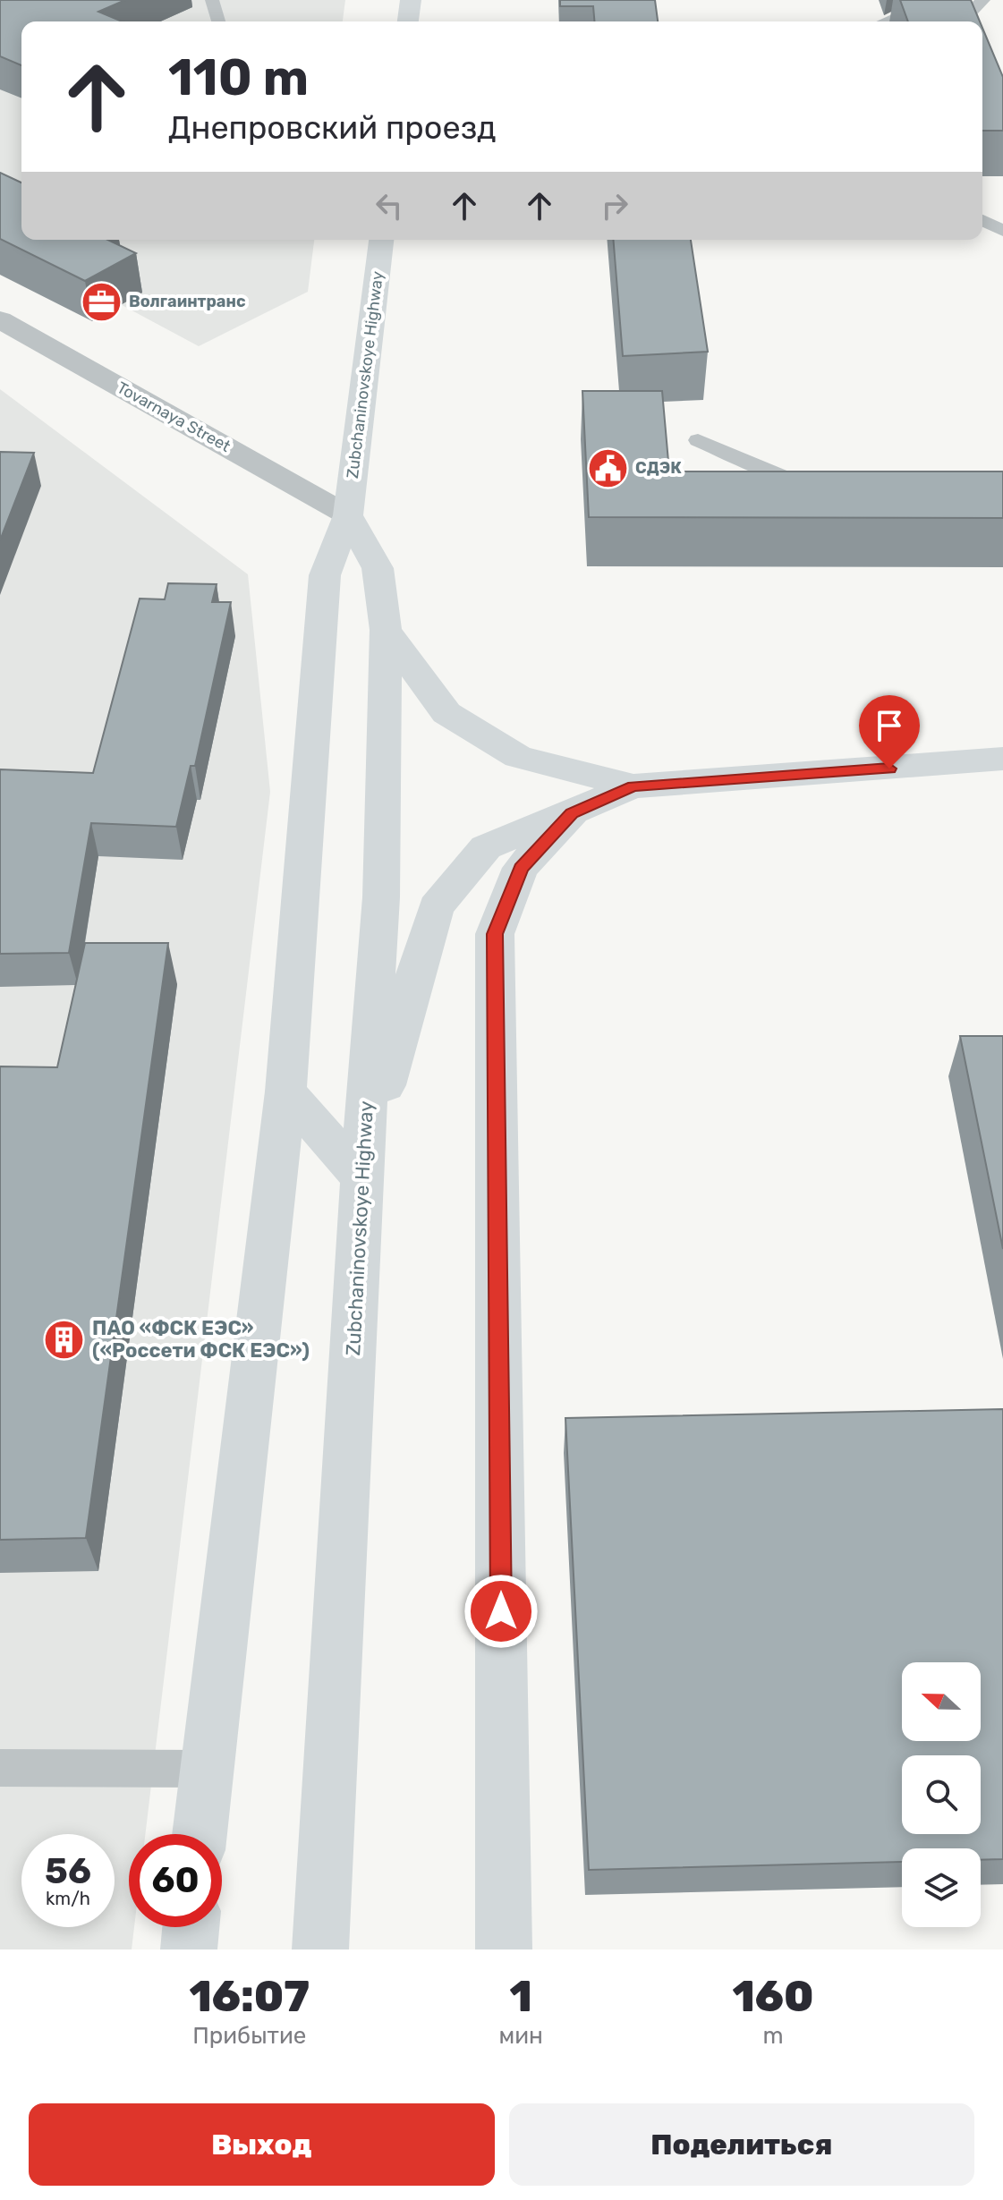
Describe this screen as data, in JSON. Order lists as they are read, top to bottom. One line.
{"streets":{"main road":["Zubchaninovskoye Highway"],"street":["Tovarnaya Street"]},"crossings":[["Zubchaninovskoye Highway","Tovarnaya Street"]],"places":{"office":["Волгаинтранс"],"public building":["СДЭК"],"building":["ПАО «ФСК ЕЭС» («Россети ФСК ЕЭС»)"]},"north":"left","page":{"turn":["110 m","Днепровский проезд"],"speed":"56 km/h","limit":"60","eta":["16:07","Прибытие","1","мин","160","m"],"buttons":["Выход","Поделиться"]}}
